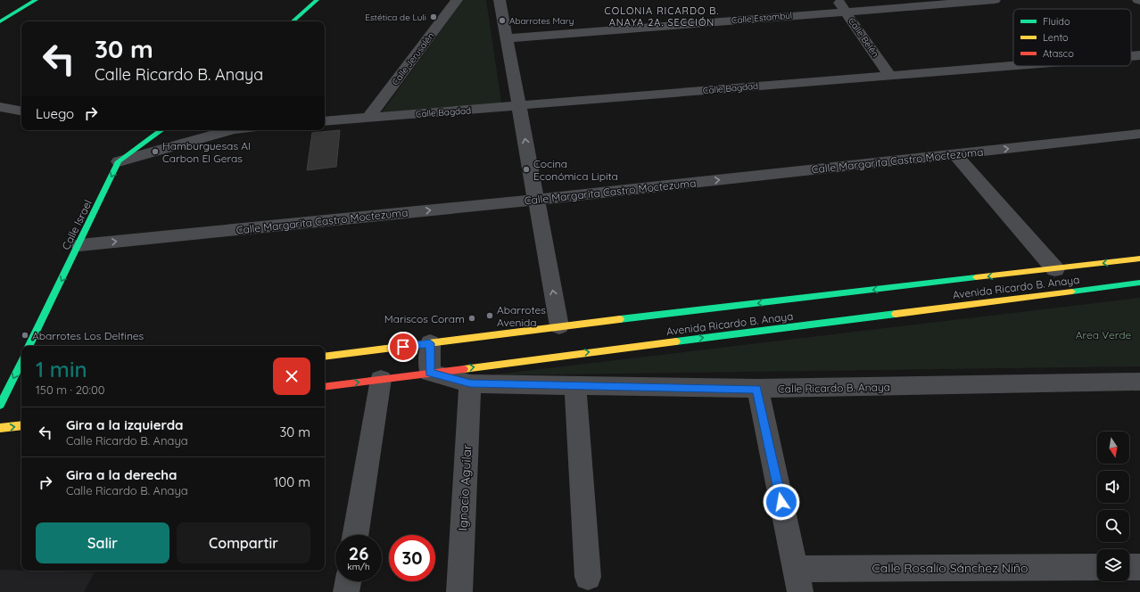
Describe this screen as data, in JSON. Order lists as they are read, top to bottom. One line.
{"streets":{"main road":["Calle Israel","Avenida Ricardo B. Anaya"],"street":["Calle Estambul","Calle Belén","Calle Jerusalén","Calle Bagdad","Calle Margarita Castro Moctezuma","Calle Ricardo B. Anaya","Ignacio Aguilar","Calle Rosalío Sánchez Niño"]},"crossings":[["Calle Estambul","Calle Belén"],["Calle Belén","Calle Bagdad"],["Calle Jerusalén","Calle Bagdad"],["Calle Margarita Castro Moctezuma","Calle Israel"],["Avenida Ricardo B. Anaya","Calle Ricardo B. Anaya"],["Calle Ricardo B. Anaya","Ignacio Aguilar"]],"one_way":["Calle Margarita Castro Moctezuma","Calle Israel"],"districts":["COLONIA RICARDO B. ANAYA 2A. SECCIÓN"],"parks":["Area Verde"],"places":["Estética de Luli","Abarrotes Mary","Hamburguesas Al Carbon El Geras","Cocina Económica Lipita","Abarrotes Avenida","Mariscos Coram","Abarrotes Los Delfines"],"legend":["Fluido","Lento","Atasco"],"north":"bottom","page":{"turn":["30 m","Calle Ricardo B. Anaya"],"then":"Luego","heading":["1 min","150 m · 20:00"],"list":[{"name":"Gira a la izquierda","note":"Calle Ricardo B. Anaya","value":"30 m"},{"name":"Gira a la derecha","note":"Calle Ricardo B. Anaya","value":"100 m"}],"buttons":["Salir","Compartir"],"speed":"26 km/h","limit":"30"}}
